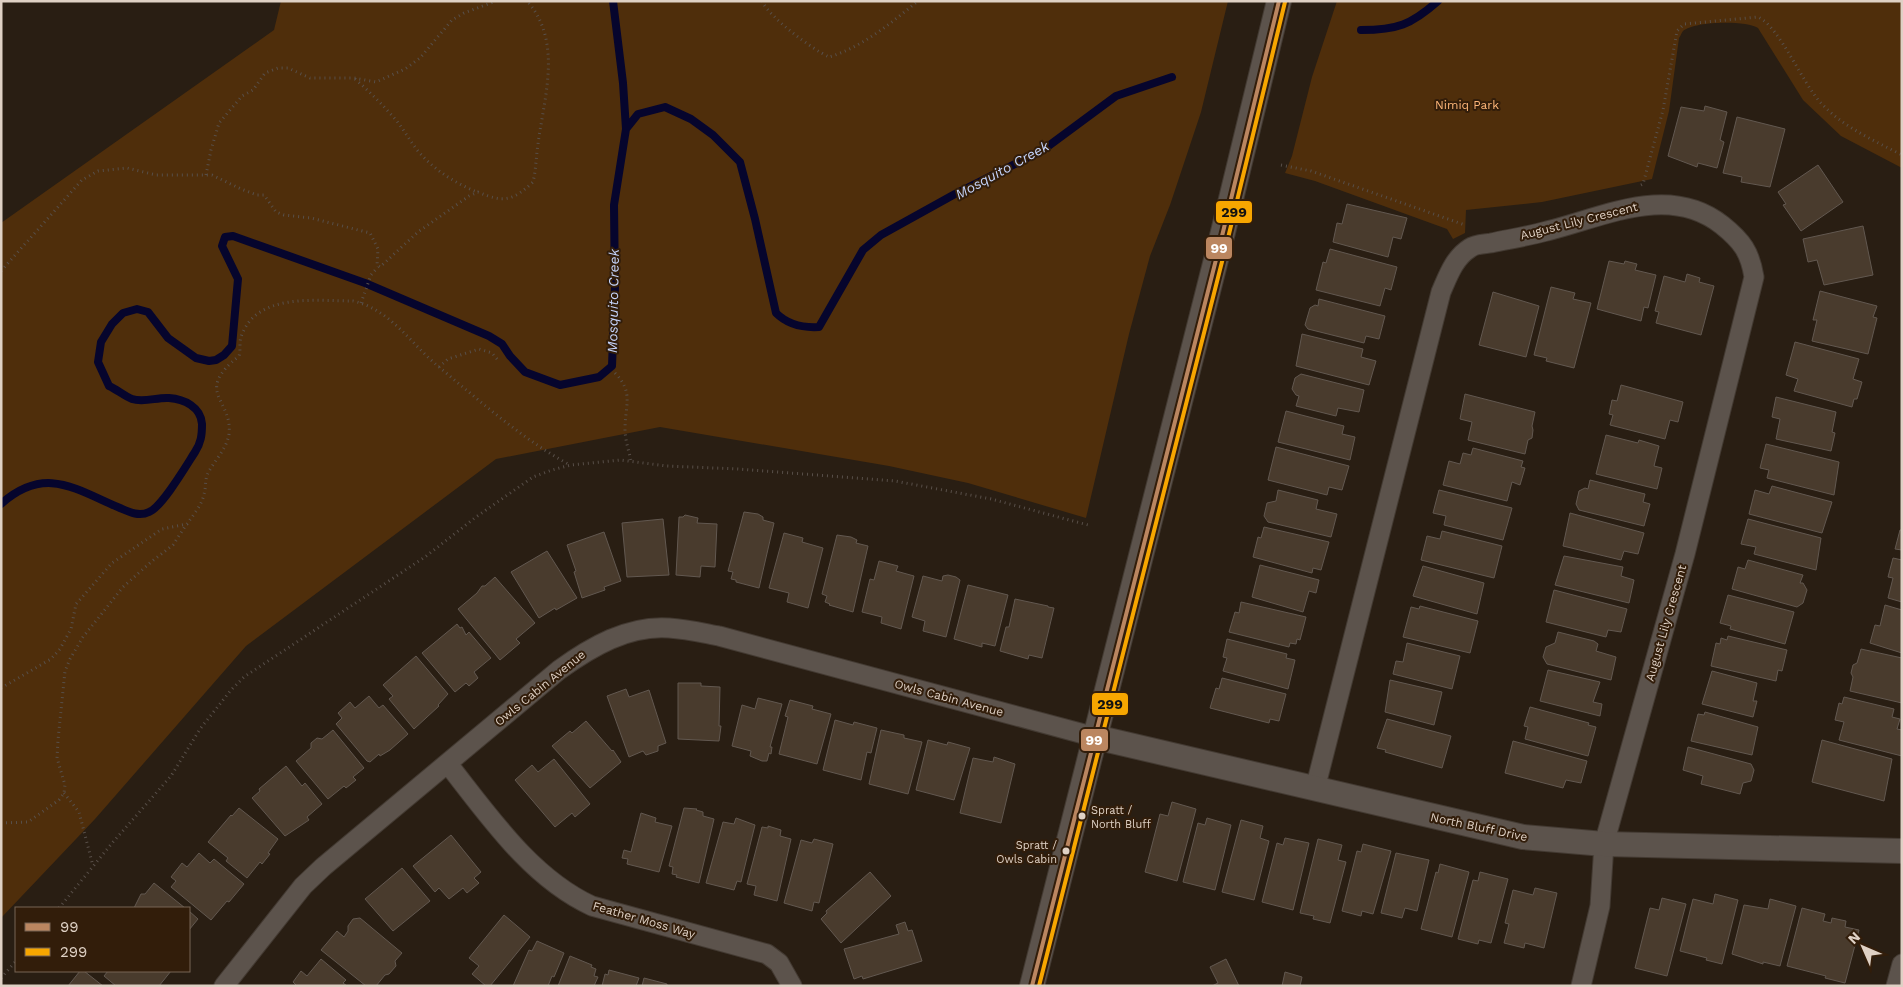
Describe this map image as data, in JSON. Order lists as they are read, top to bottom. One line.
{"streets":{"street":["August Lily Crescent","Owls Cabin Avenue","North Bluff Drive","Feather Moss Way"]},"crossings":[["August Lily Crescent","North Bluff Drive"],["Owls Cabin Avenue","North Bluff Drive"],["Owls Cabin Avenue","Feather Moss Way"]],"water":["Mosquito Creek"],"parks":["Nimiq Park"],"places":["Spratt / North Bluff","Spratt / Owls Cabin"],"lines":["transit line 99","transit line 299"],"legend":["99","299"],"north":"top left"}
